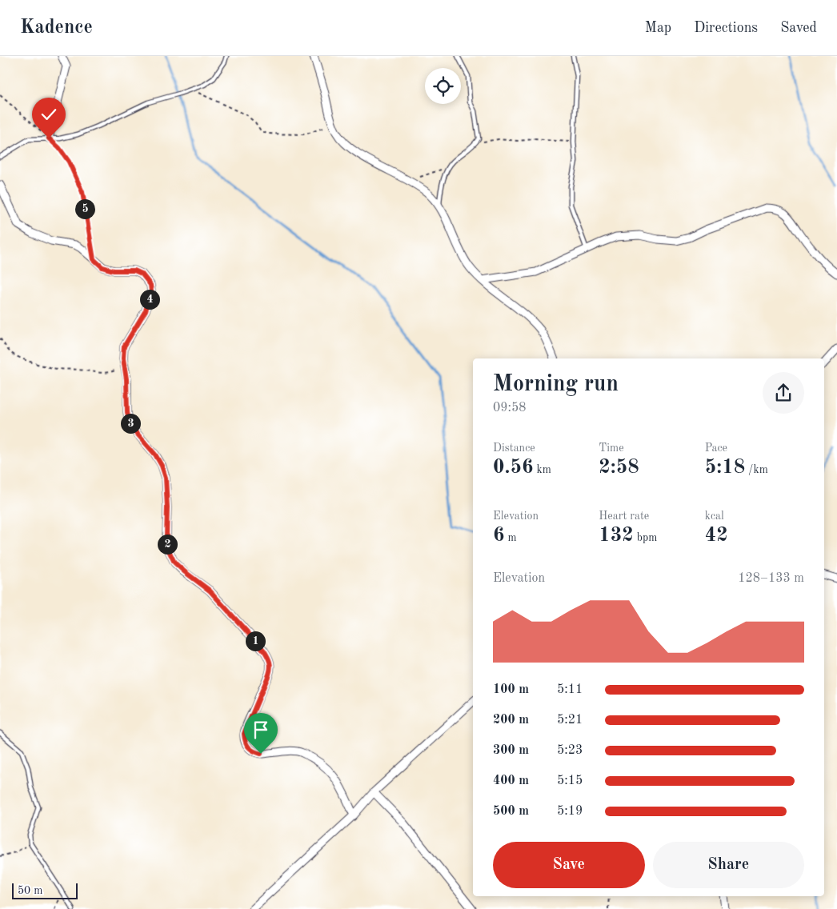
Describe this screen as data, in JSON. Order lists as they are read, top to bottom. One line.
{"scale_bar":"50 m","page":{"header":"Kadence","nav":["Map","Directions","Saved"],"pins":["5","4","3","2","1"],"heading":["Morning run","09:58"],"stats":[["Distance","0.56 km"],["Time","2:58"],["Pace","5:18 /km"],["Elevation","6 m"],["Heart rate","132 bpm"],["kcal","42"]],"chart":["Elevation","128–133 m"],"list":[{"name":"100 m","note":"5:11"},{"name":"200 m","note":"5:21"},{"name":"300 m","note":"5:23"},{"name":"400 m","note":"5:15"},{"name":"500 m","note":"5:19"}],"buttons":["Save","Share"],"scale":"50 m"}}
